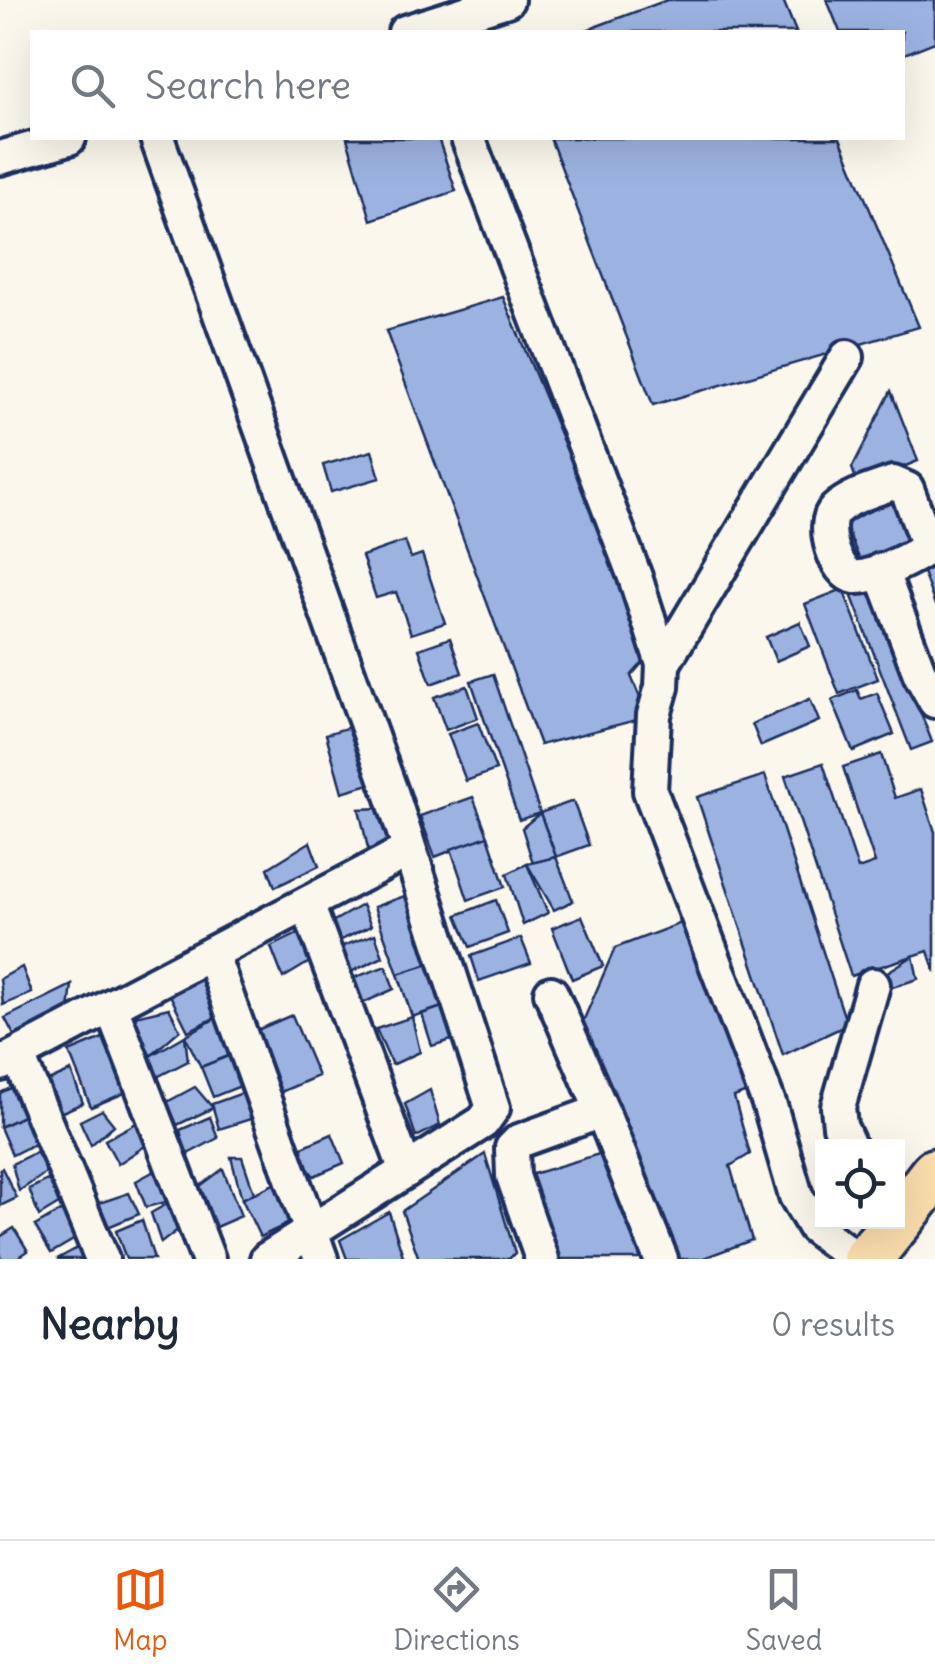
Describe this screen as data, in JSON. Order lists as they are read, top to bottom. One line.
{"page":{"search":"Search here","heading":["Nearby","0 results"],"nav":["Map","Directions","Saved"]}}
